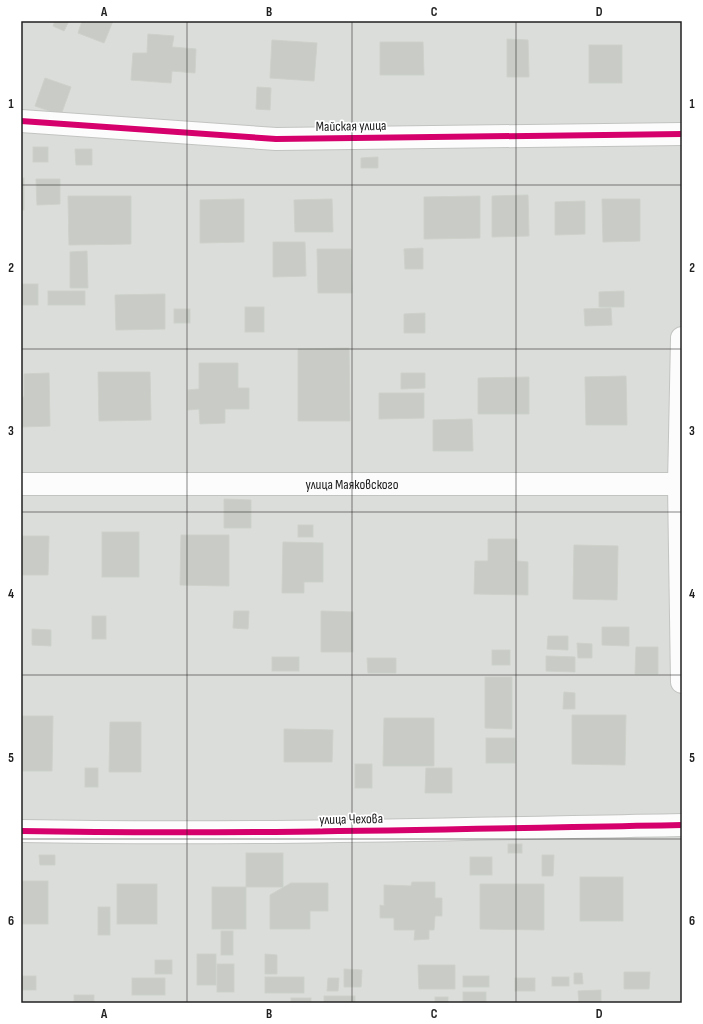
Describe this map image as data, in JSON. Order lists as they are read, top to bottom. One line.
{"streets":{"street":["Майская улица","улица Маяковского","улица Чехова"]},"grid":{"columns":["A","B","C","D"],"rows":["1","2","3","4","5","6"]}}
